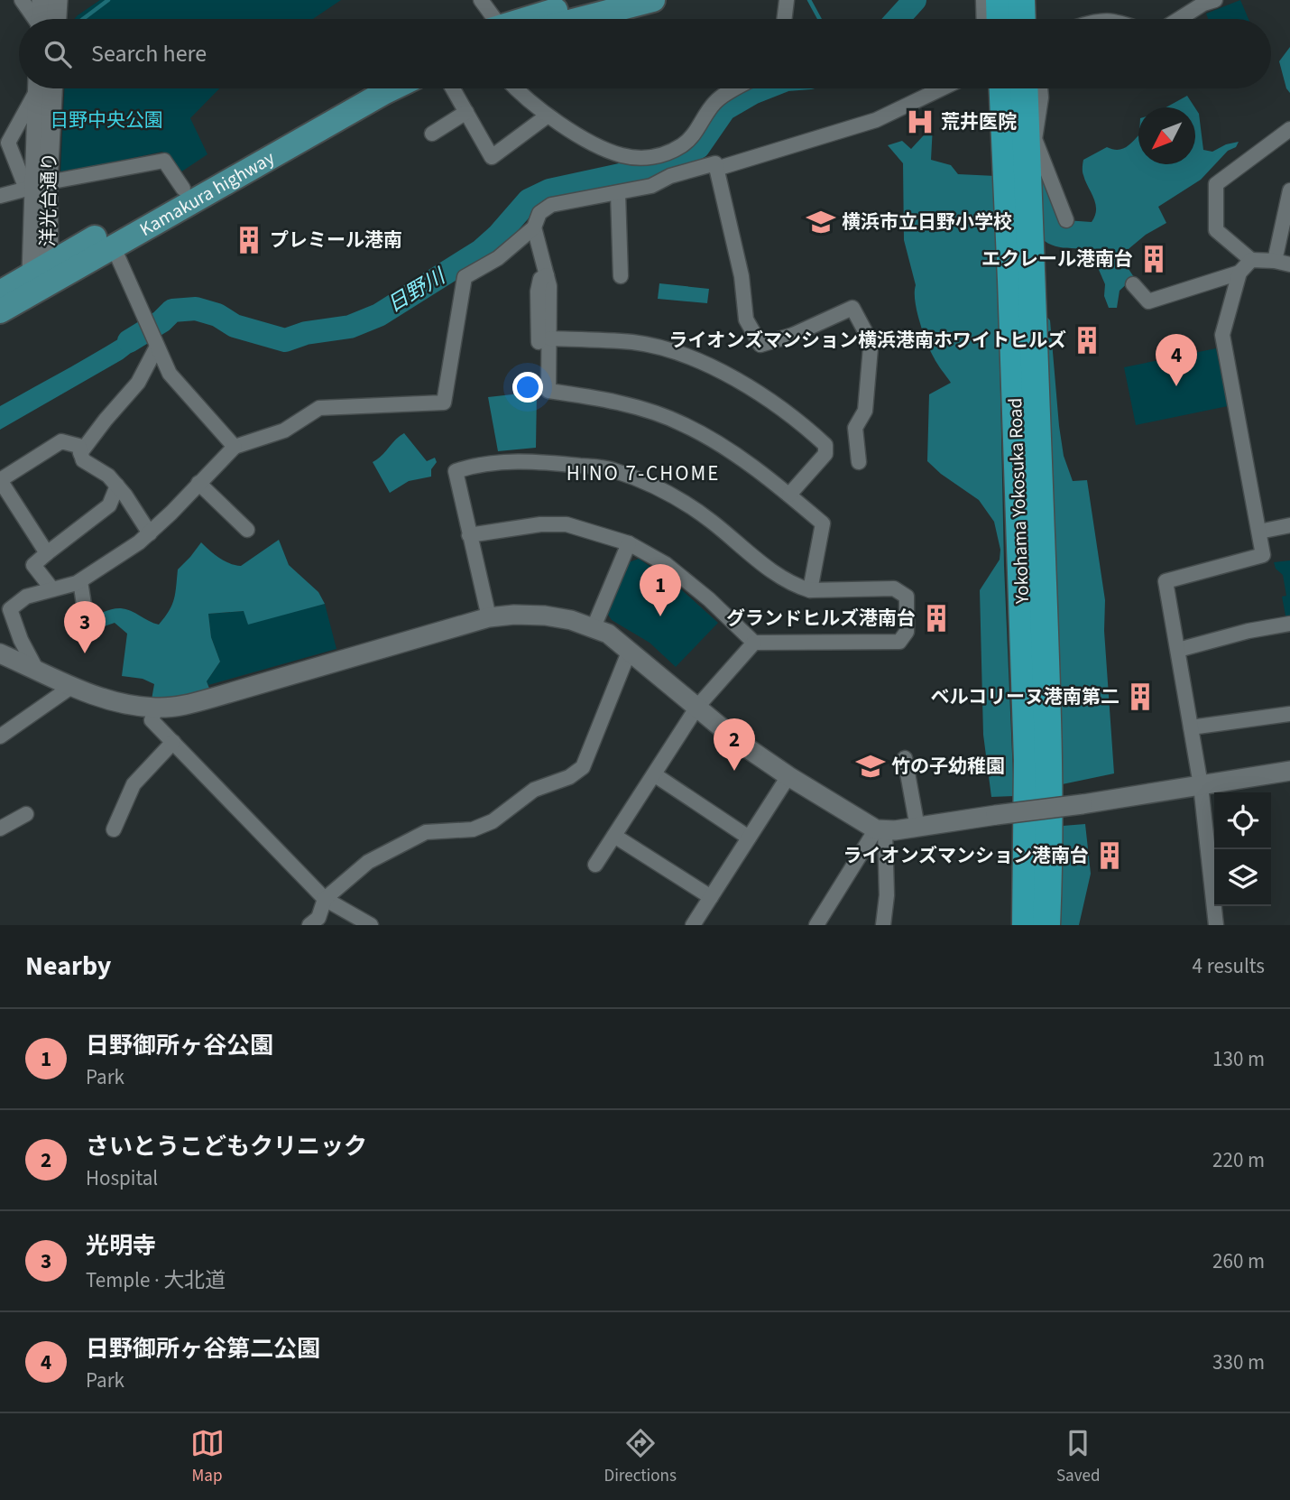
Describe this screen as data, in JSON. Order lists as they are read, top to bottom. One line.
{"streets":{"highway":["Yokohama Yokosuka Road"],"main road":["Kamakura highway"],"street":["洋光台通り"]},"crossings":[["Kamakura highway","洋光台通り"]],"districts":["HINO 7-CHOME"],"water":["日野川"],"parks":["日野中央公園"],"places":{"hospital":["荒井医院"],"school or university":["横浜市立日野小学校","竹の子幼稚園"],"building":["プレミール港南","エクレール港南台","ライオンズマンション横浜港南ホワイトヒルズ","グランドヒルズ港南台","ベルコリーヌ港南第二","ライオンズマンション港南台"]},"north":"bottom left","page":{"search":"Search here","pins":["4","1","3","2"],"heading":["Nearby","4 results"],"list":[{"mark":"1","name":"日野御所ヶ谷公園","note":"Park","value":"130 m"},{"mark":"2","name":"さいとうこどもクリニック","note":"Hospital","value":"220 m"},{"mark":"3","name":"光明寺","note":"Temple · 大北道","value":"260 m"},{"mark":"4","name":"日野御所ヶ谷第二公園","note":"Park","value":"330 m"}],"nav":["Map","Directions","Saved"]}}
